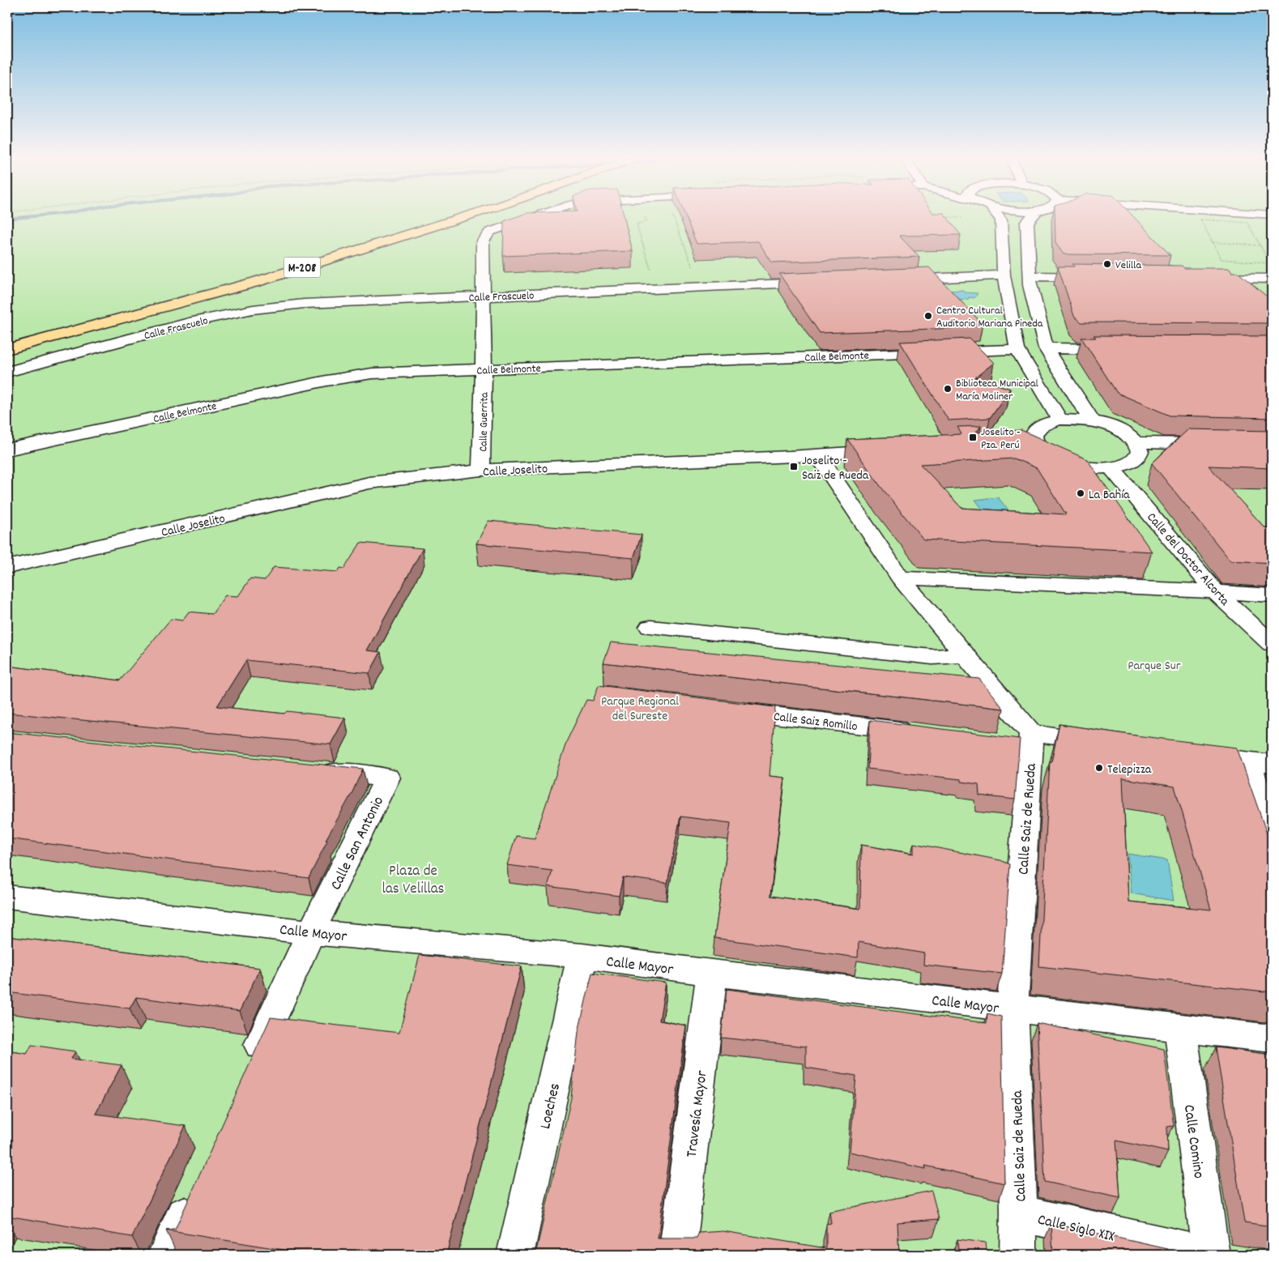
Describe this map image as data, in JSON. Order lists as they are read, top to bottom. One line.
{"streets":{"main road":["M-208"],"street":["Calle Frascuelo","Calle Belmonte","Calle Guerrita","Calle Joselito","Calle del Doctor Alcorta","Calle Saiz Romillo","Calle Saiz de Rueda","Calle San Antonio","Calle Mayor","Loeches","Travesía Mayor","Calle Comino","Calle Siglo XIX"]},"crossings":[["Calle Frascuelo","Calle Guerrita"],["Calle Belmonte","Calle Guerrita"],["Calle Guerrita","Calle Joselito"],["Calle Saiz de Rueda","Calle Mayor"],["Calle Saiz de Rueda","Calle Siglo XIX"],["Calle San Antonio","Calle Mayor"],["Calle Mayor","Loeches"],["Calle Mayor","Travesía Mayor"],["Calle Mayor","Calle Comino"]],"parks":["Parque Sur","Parque Regional del Sureste","Plaza de las Velillas"],"places":{"other":["Velilla","Centro Cultural Auditorio Mariana Pineda","Biblioteca Municipal María Moliner","La Bahía","Telepizza"],"transit":["Joselito - Pza. Perú","Joselito - Saiz de Rueda"]}}
